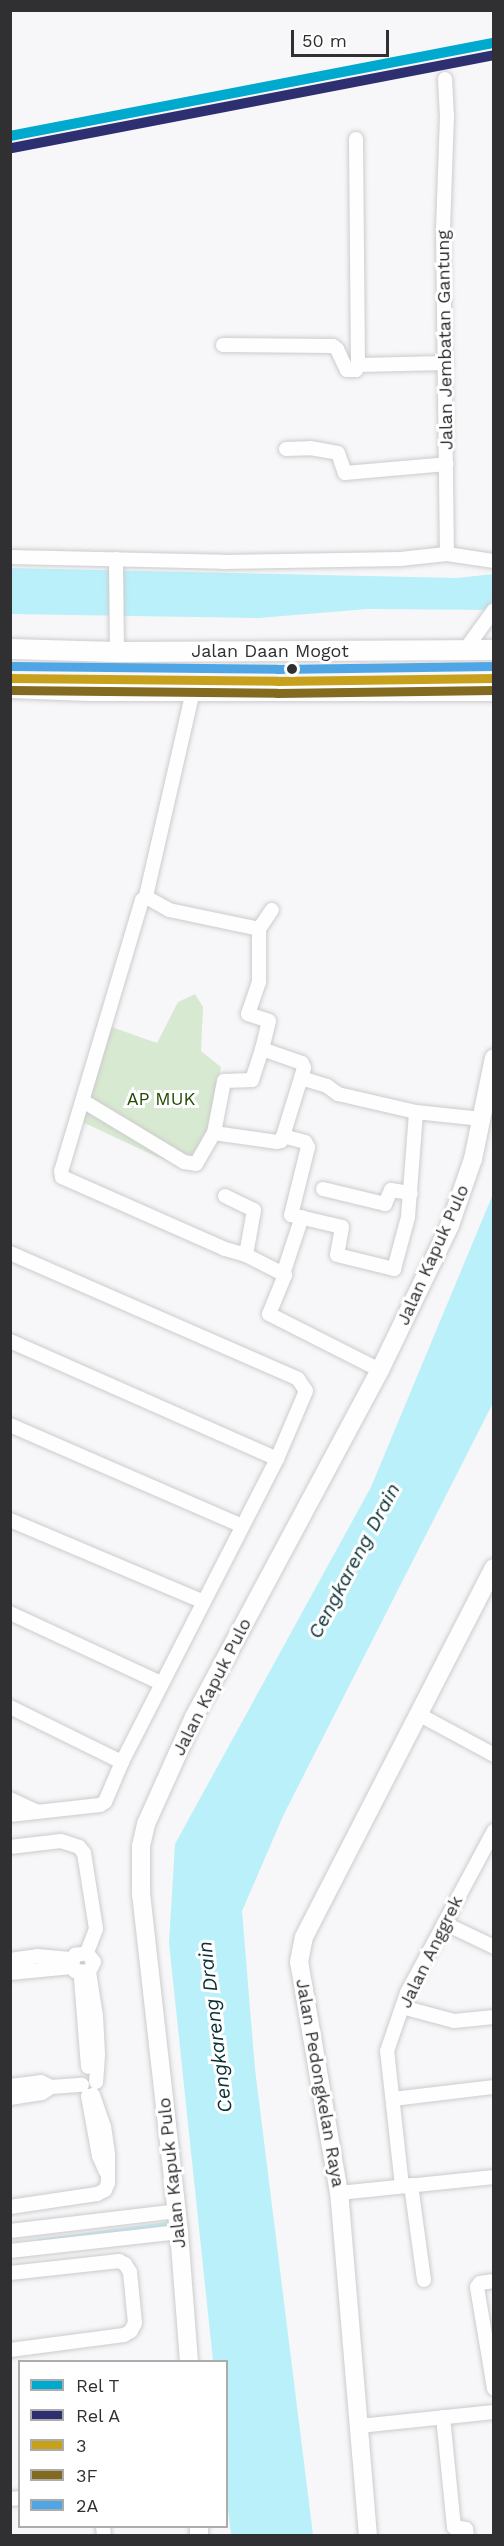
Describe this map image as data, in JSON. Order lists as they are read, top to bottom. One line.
{"streets":{"highway":["Jalan Daan Mogot"],"main road":["Jalan Kapuk Pulo","Jalan Pedongkelan Raya"],"street":["Jalan Jembatan Gantung","Jalan Anggrek"]},"water":["Cengkareng Drain"],"parks":["AP MUK"],"lines":["rail line T","rail line A","transit line 2A","transit line 3","transit line 3F"],"legend":["Rel T","Rel A","3","3F","2A"],"scale_bar":"50 m"}
